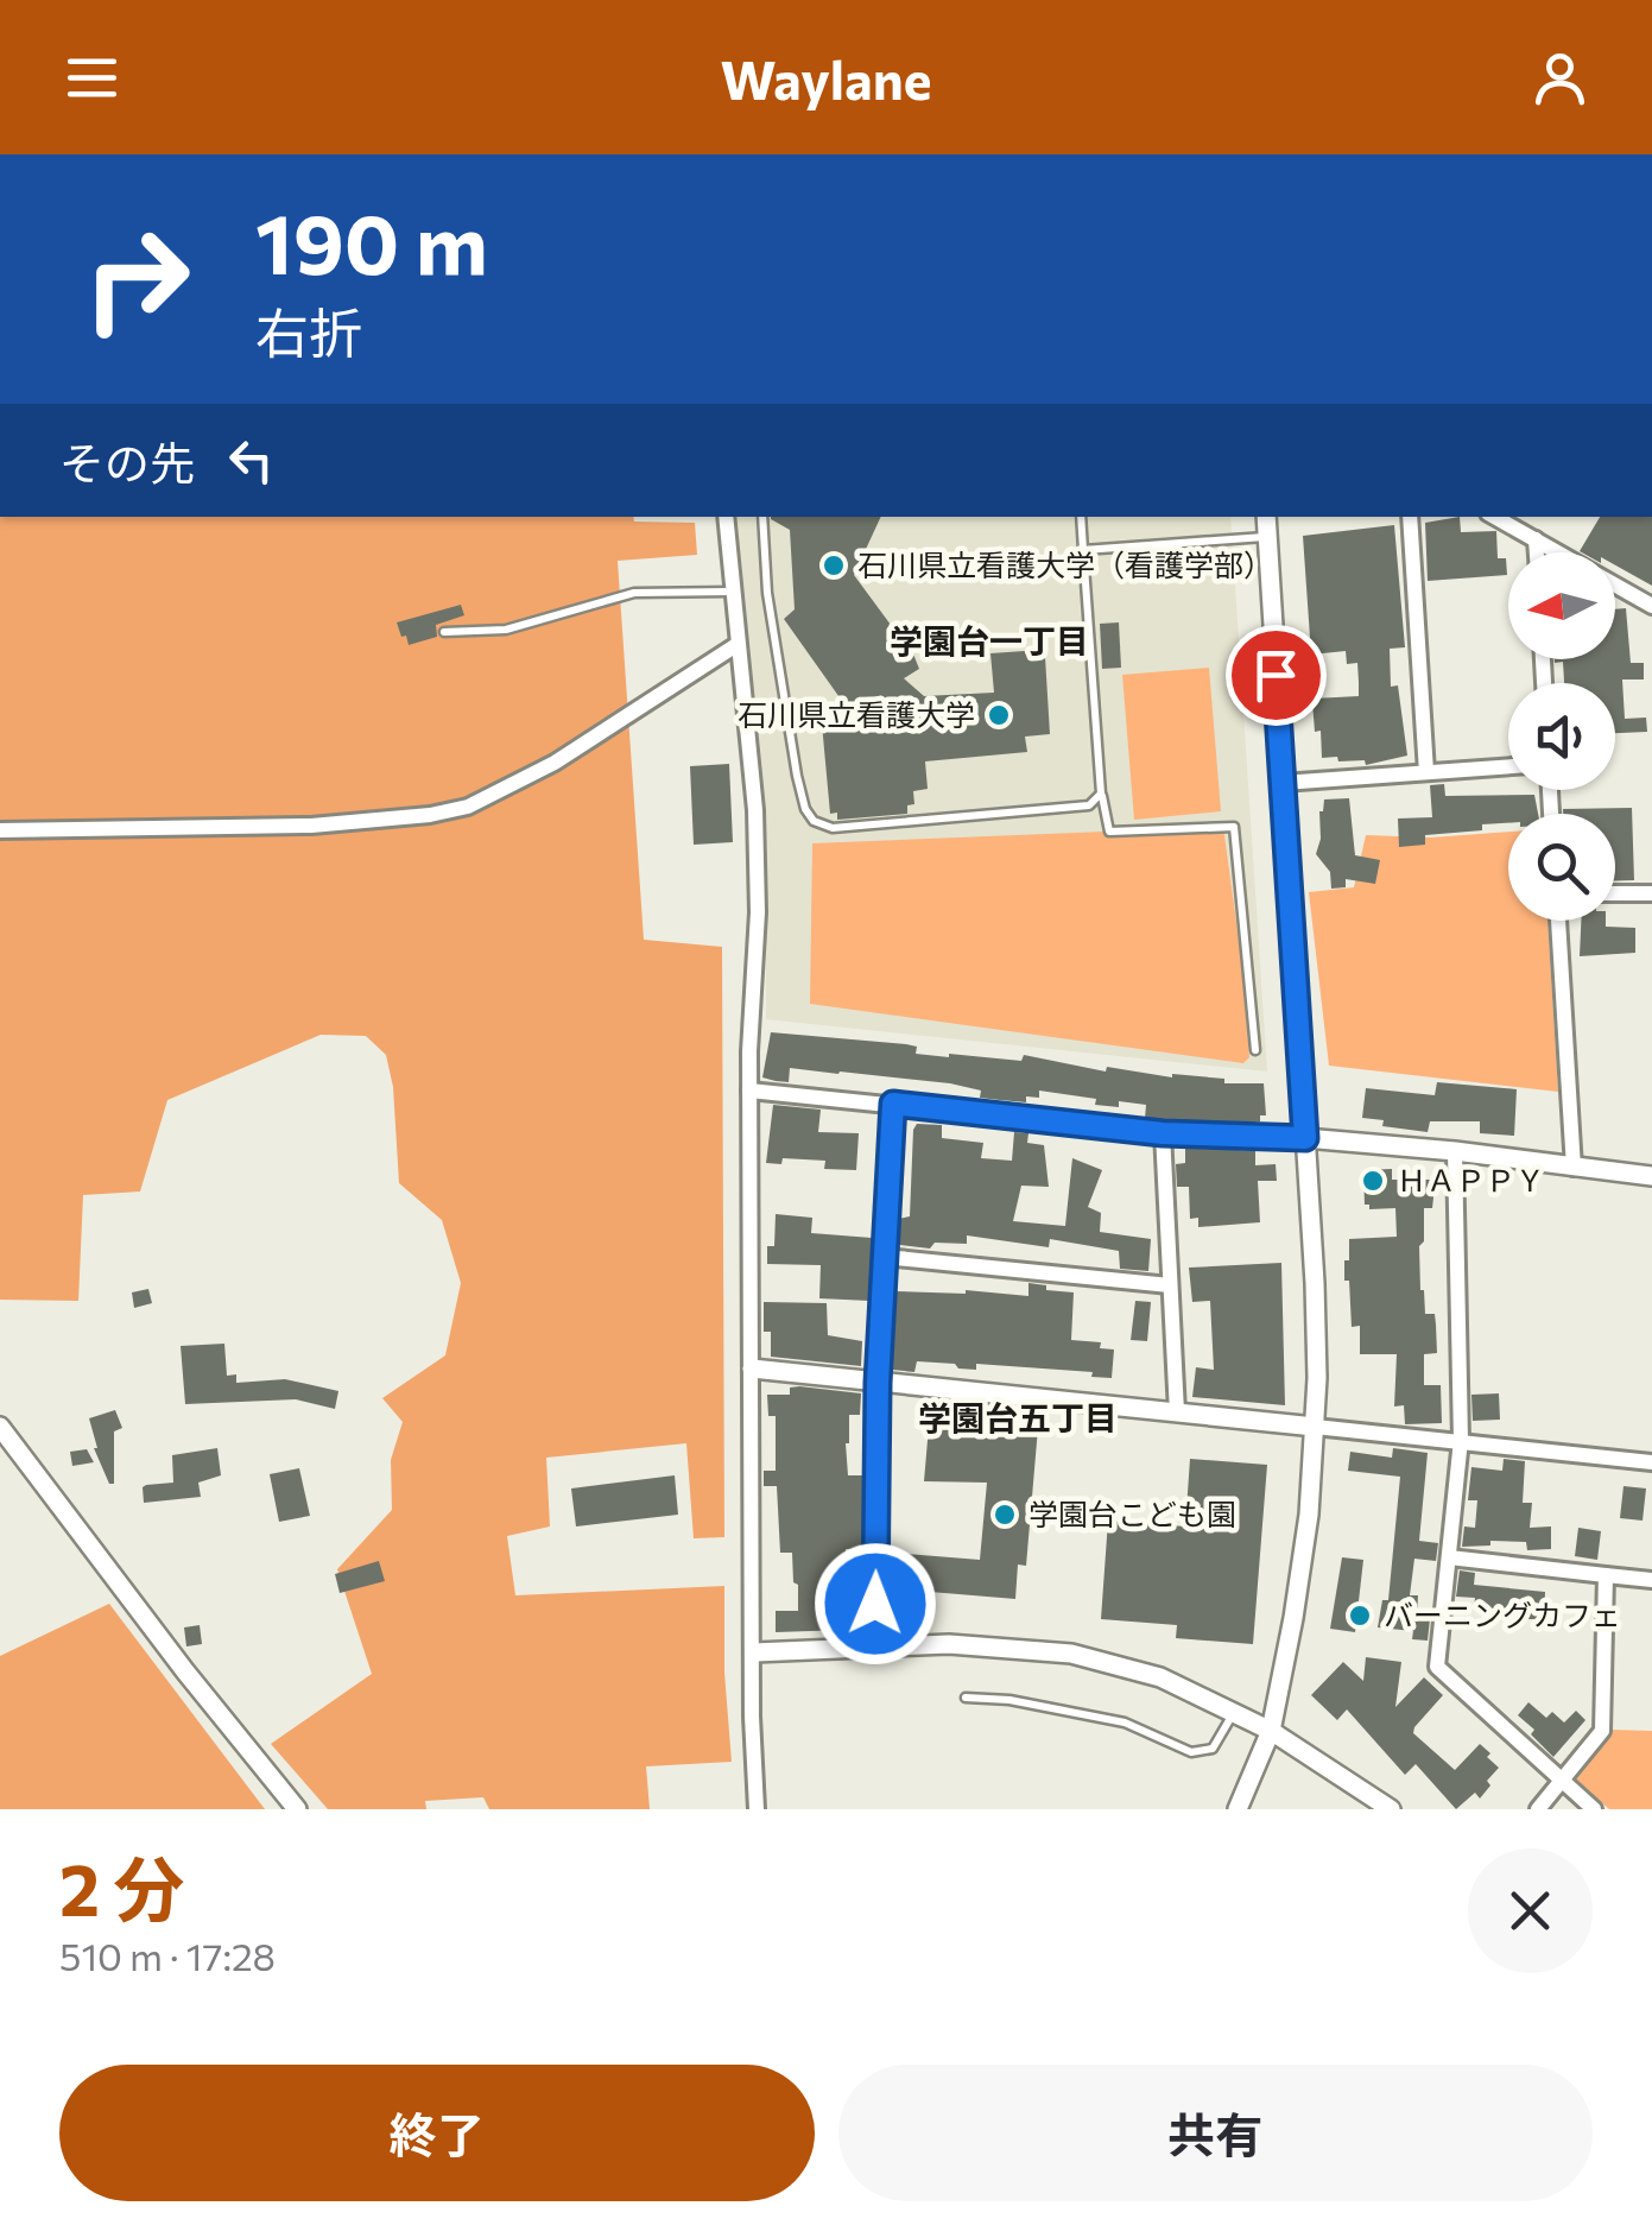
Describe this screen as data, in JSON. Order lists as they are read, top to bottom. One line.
{"districts":["学園台一丁目","学園台五丁目"],"places":["石川県立看護大学（看護学部）","石川県立看護大学","ＨＡＰＰＹ","学園台こども園","バーニングカフェ"],"north":"left","page":{"header":"Waylane","turn":["190 m","右折"],"then":"その先","heading":["2 分","510 m · 17:28"],"buttons":["終了","共有"]}}
